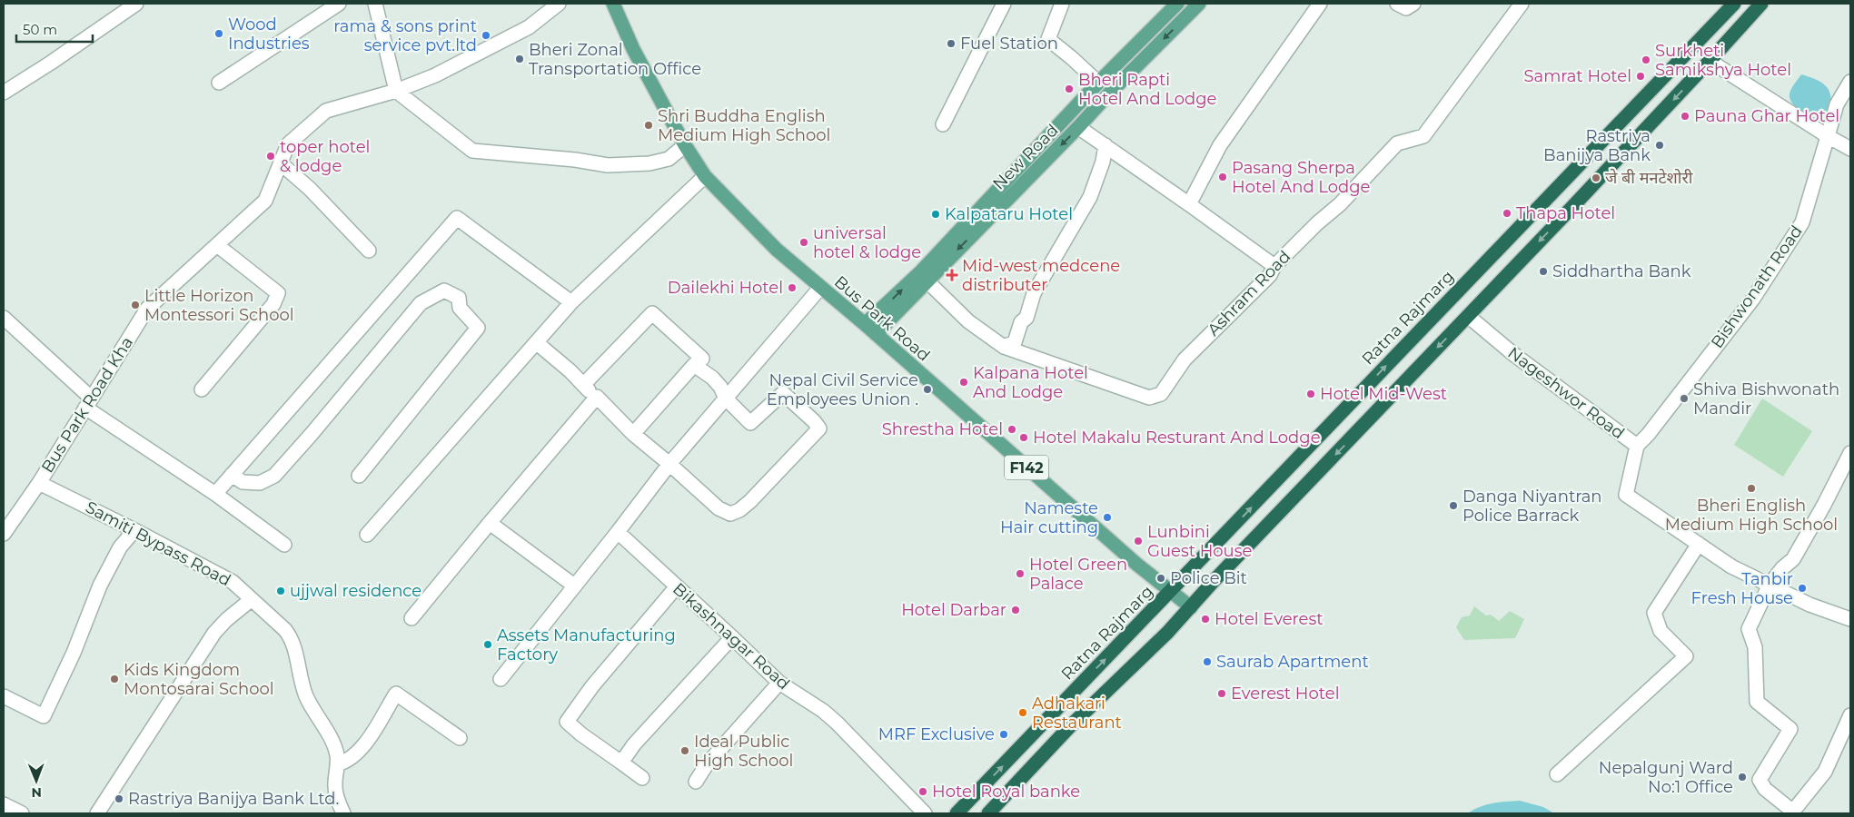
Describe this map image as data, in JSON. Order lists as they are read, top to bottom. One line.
{"streets":{"highway":["Ratna Rajmarg"],"main road":["New Road","Bus Park Road","F142"],"street":["Bishwonath Road","Ashram Road","Nageshwor Road","Bus Park Road Kha","Samiti Bypass Road","Bikashnagar Road"]},"crossings":[["New Road","Ashram Road"],["New Road","Bus Park Road"],["Bishwonath Road","Nageshwor Road"],["Ratna Rajmarg","Bus Park Road"],["Bus Park Road Kha","Samiti Bypass Road"]],"places":{"other":["Wood Industries","rama & sons print service pvt.ltd","Fuel Station","Bheri Zonal Transportation Office","Surkheti Samikshya Hotel","Samrat Hotel","Bheri Rapti Hotel And Lodge","Pauna Ghar Hotel","Shri Buddha English Medium High School","Rastriya Banijya Bank","toper hotel & lodge","Pasang Sherpa Hotel And Lodge","जे बी मनटेशोरी","Thapa Hotel","Kalpataru Hotel","universal hotel & lodge","Siddhartha Bank","Dailekhi Hotel","Little Horizon Montessori School","Kalpana Hotel And Lodge","Nepal Civil Service Employees Union .","Hotel Mid-West","Shiva Bishwonath Mandir","Shrestha Hotel","Hotel Makalu Resturant And Lodge","Bheri English Medium High School","Danga Niyantran Police Barrack","Nameste Hair cutting","Lunbini Guest House","Hotel Green Palace","Police Bit","Tanbir Fresh House","ujjwal residence","Hotel Darbar","Hotel Everest","Assets Manufacturing Factory","Saurab Apartment","Kids Kingdom Montosarai School","Everest Hotel","Adhakari Restaurant","MRF Exclusive","Ideal Public High School","Nepalgunj Ward No:1 Office","Hotel Royal banke","Rastriya Banijya Bank Ltd."],"health":["Mid-west medcene distributer"]},"scale_bar":"50 m","north":"bottom"}
